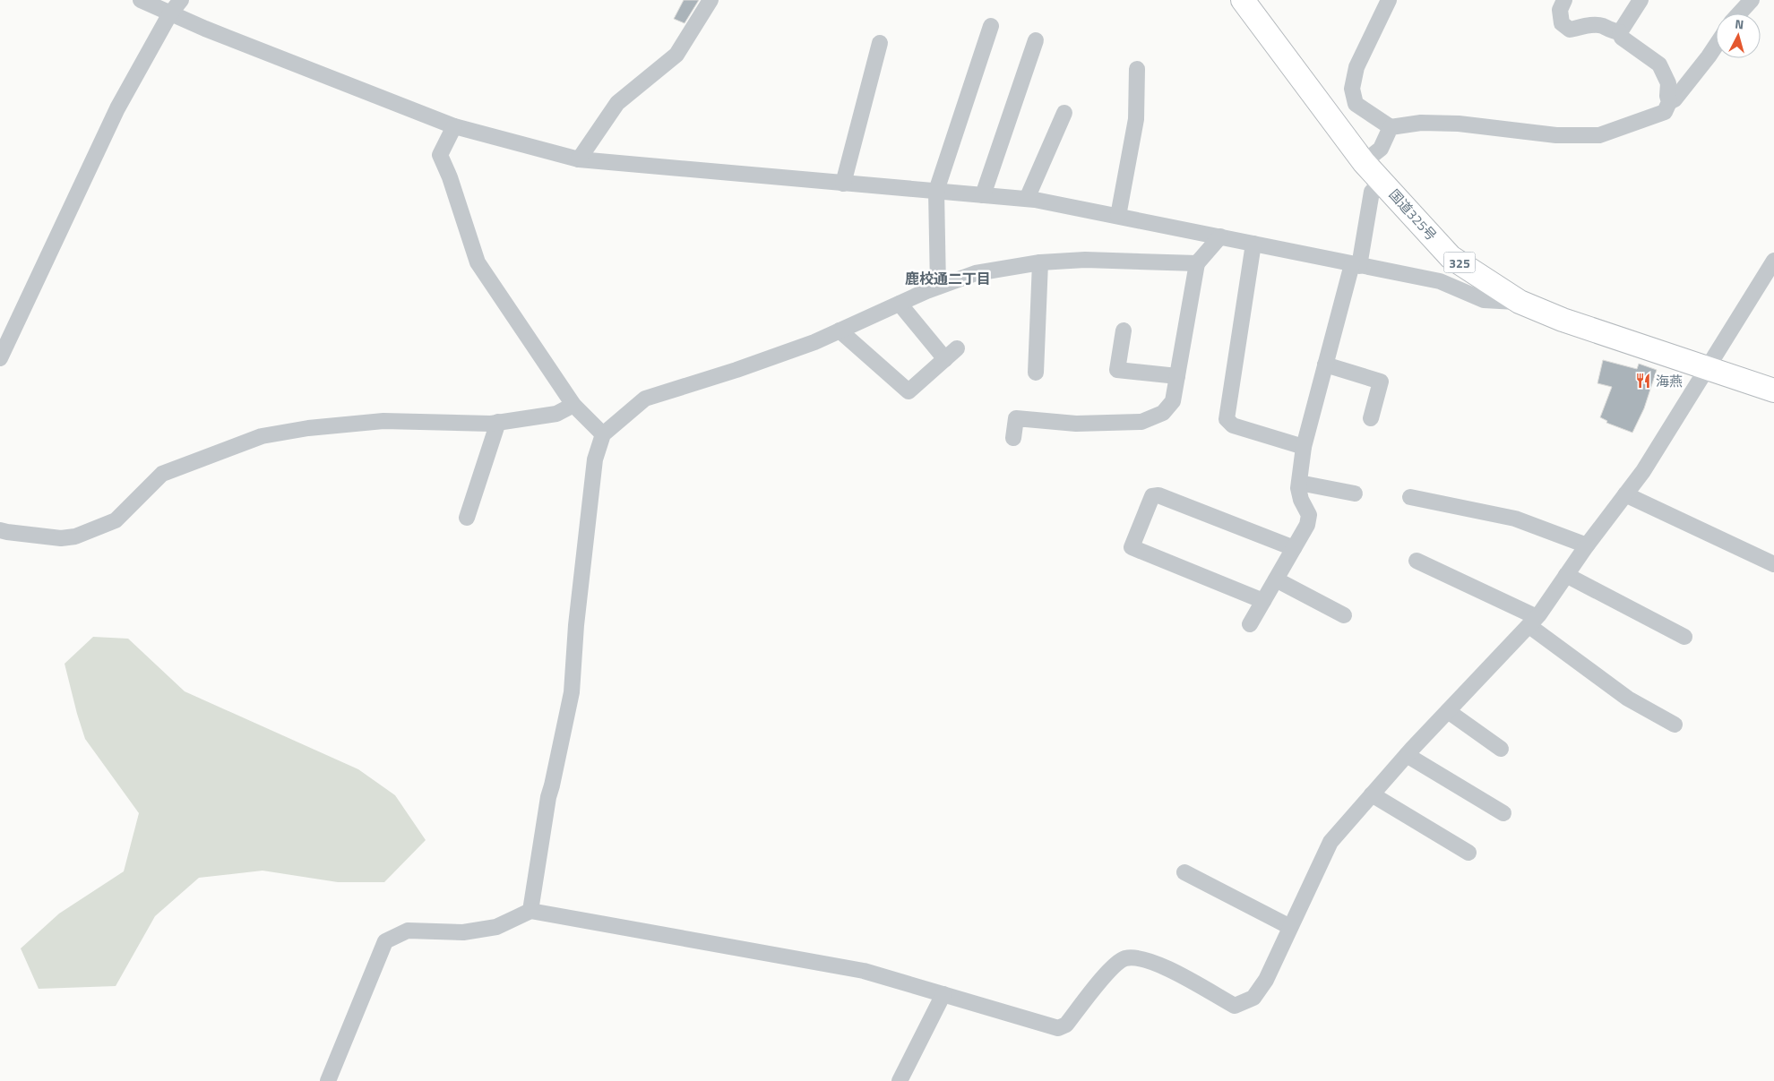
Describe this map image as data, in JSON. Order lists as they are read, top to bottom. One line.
{"streets":{"highway":["国道325号","325"]},"districts":["鹿校通二丁目"],"places":{"restaurant":["海燕"]},"north":"top"}
